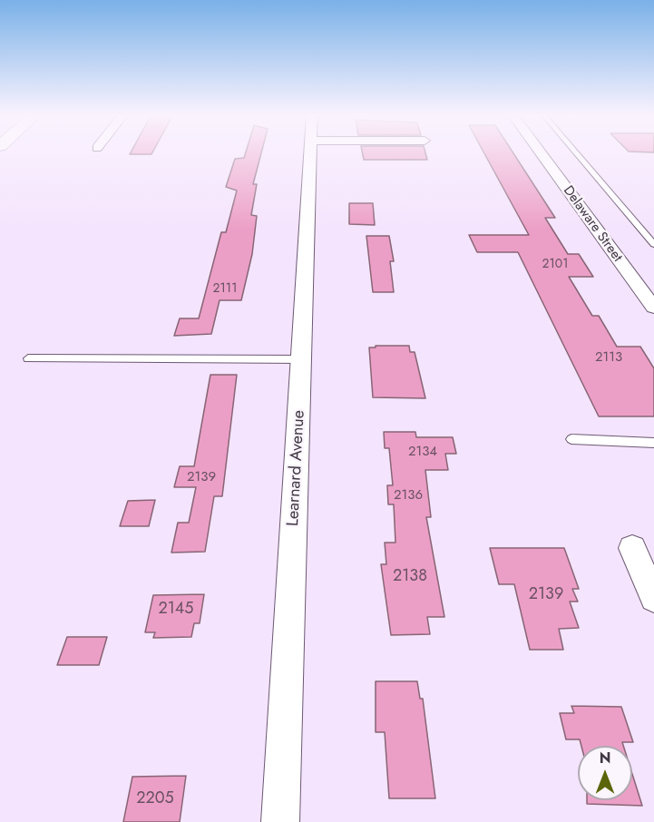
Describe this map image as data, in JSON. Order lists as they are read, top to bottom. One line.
{"streets":{"street":["Delaware Street","Learnard Avenue"]},"house_numbers":["2101","2111","2113","2134","2139","2136","2138","2139","2145","2205"],"north":"top"}
